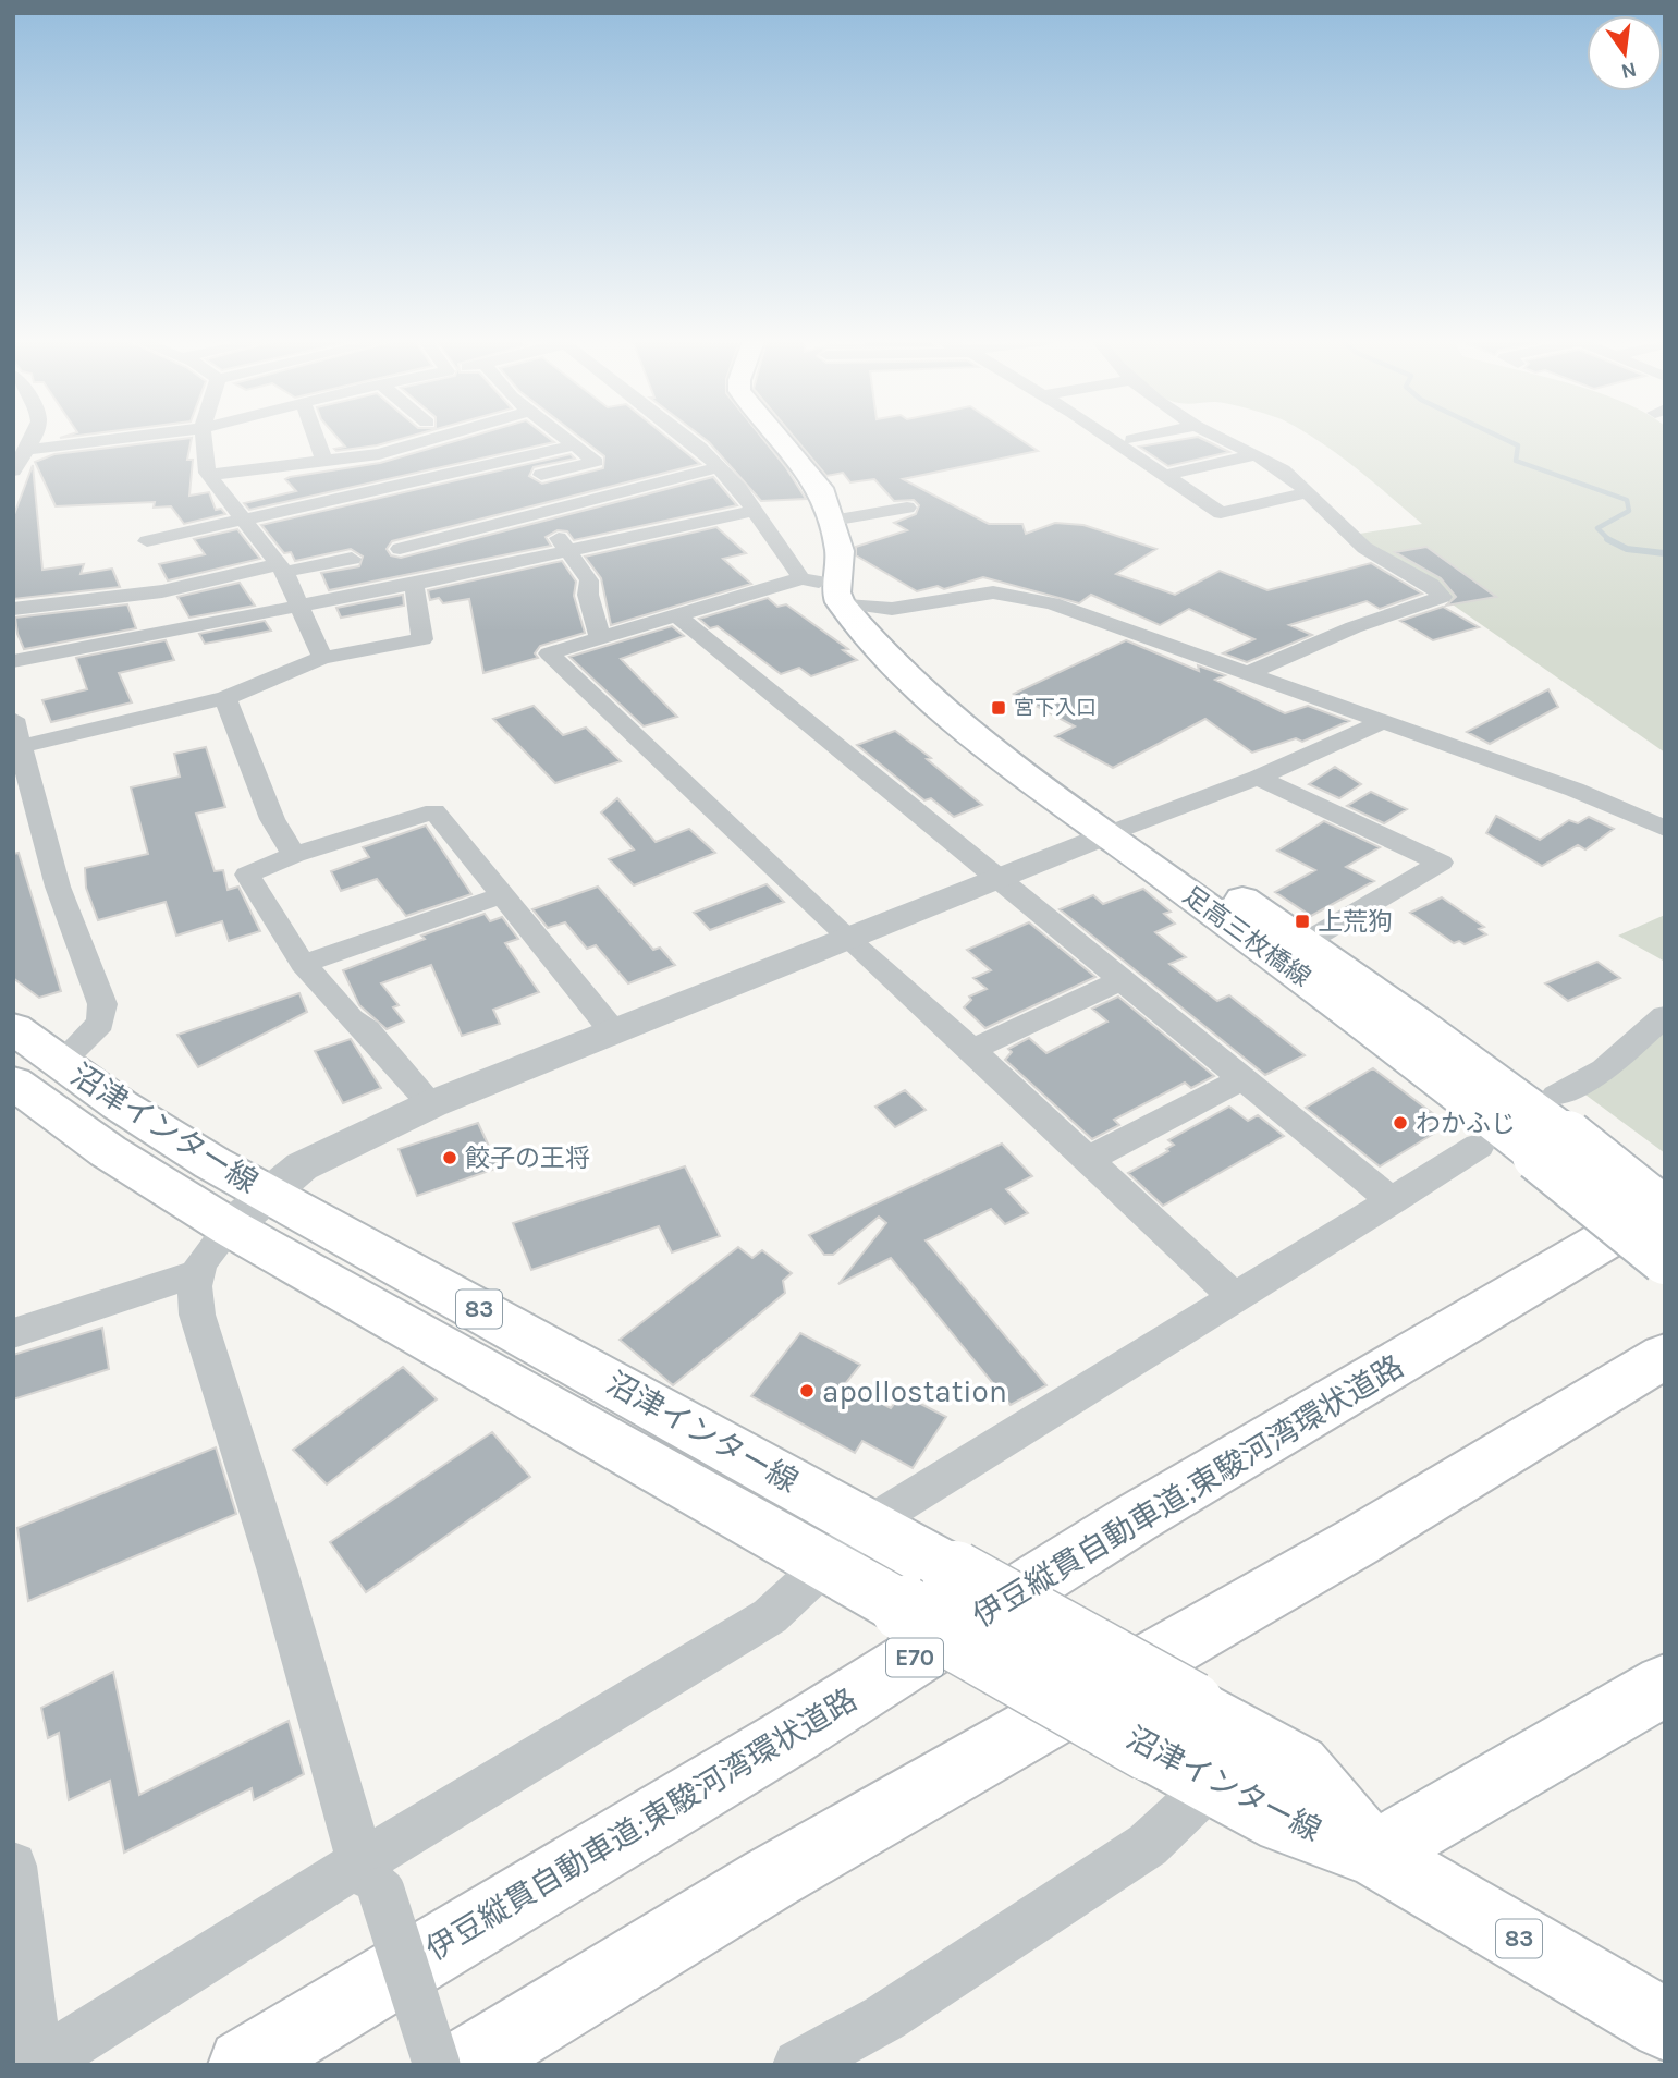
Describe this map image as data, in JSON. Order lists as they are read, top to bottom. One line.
{"streets":{"main road":["足高三枚橋線","沼津インター線","83","伊豆縦貫自動車道;東駿河湾環状道路","E70"]},"places":{"transit":["宮下入口","上荒狗"],"other":["わかふじ","餃子の王将","apollostation"]},"north":"bottom"}
